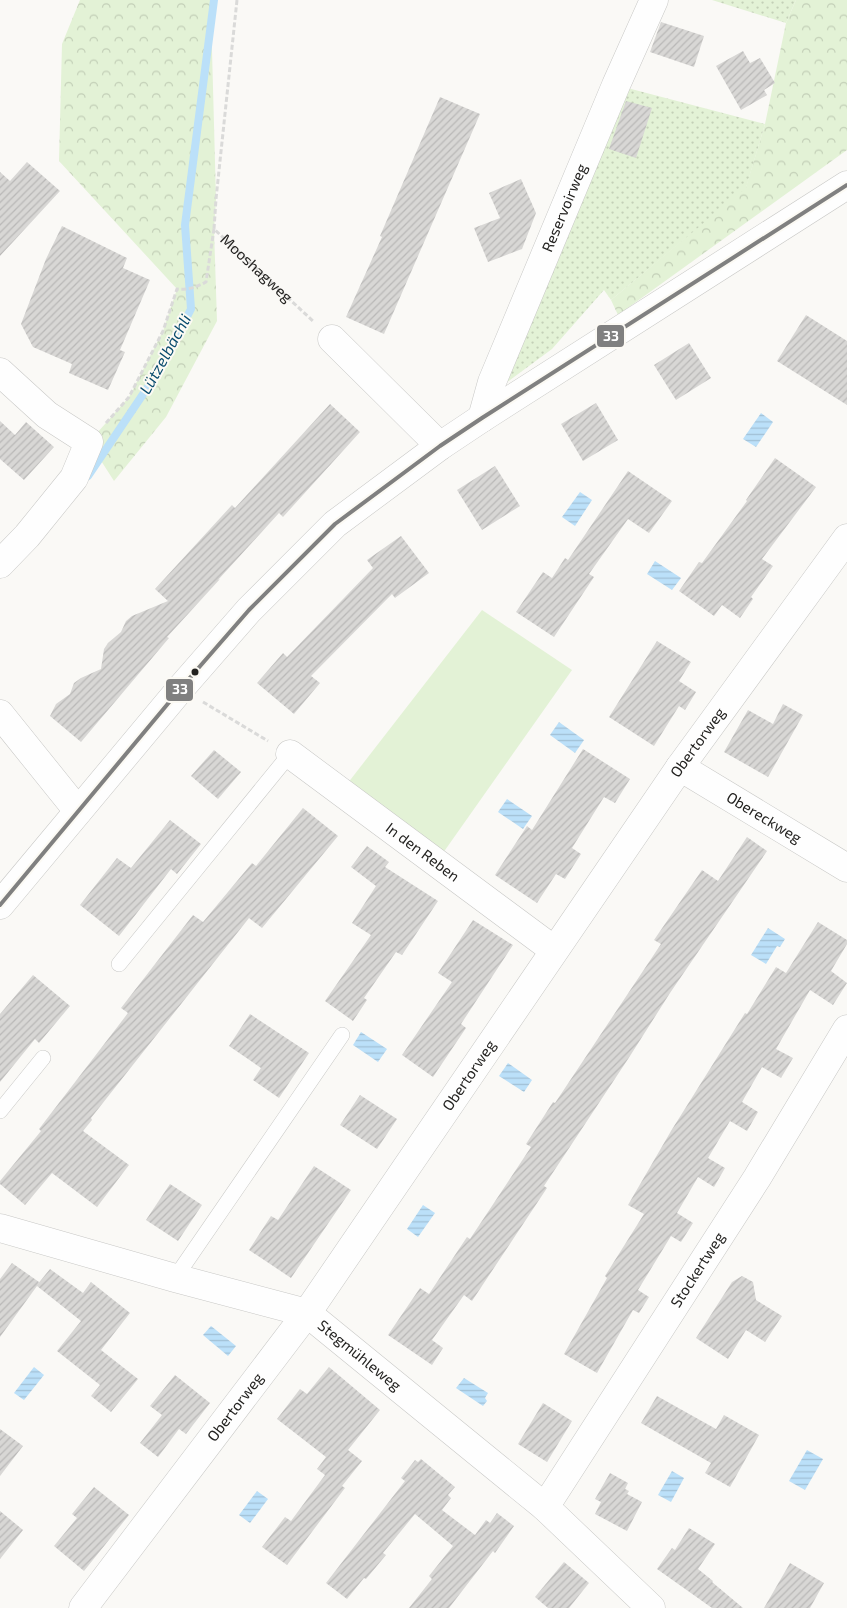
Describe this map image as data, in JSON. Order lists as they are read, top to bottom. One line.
{"streets":{"street":["Reservoirweg","Obertorweg","Obereckweg","In den Reben","Stockertweg","Stegmühleweg"],"path":["Mooshagweg"]},"crossings":[["Obertorweg","Obereckweg"],["Obertorweg","In den Reben"],["Obertorweg","Stegmühleweg"],["Stockertweg","Stegmühleweg"]],"water":["Lützelbächli"],"lines":["transit line 33"]}
